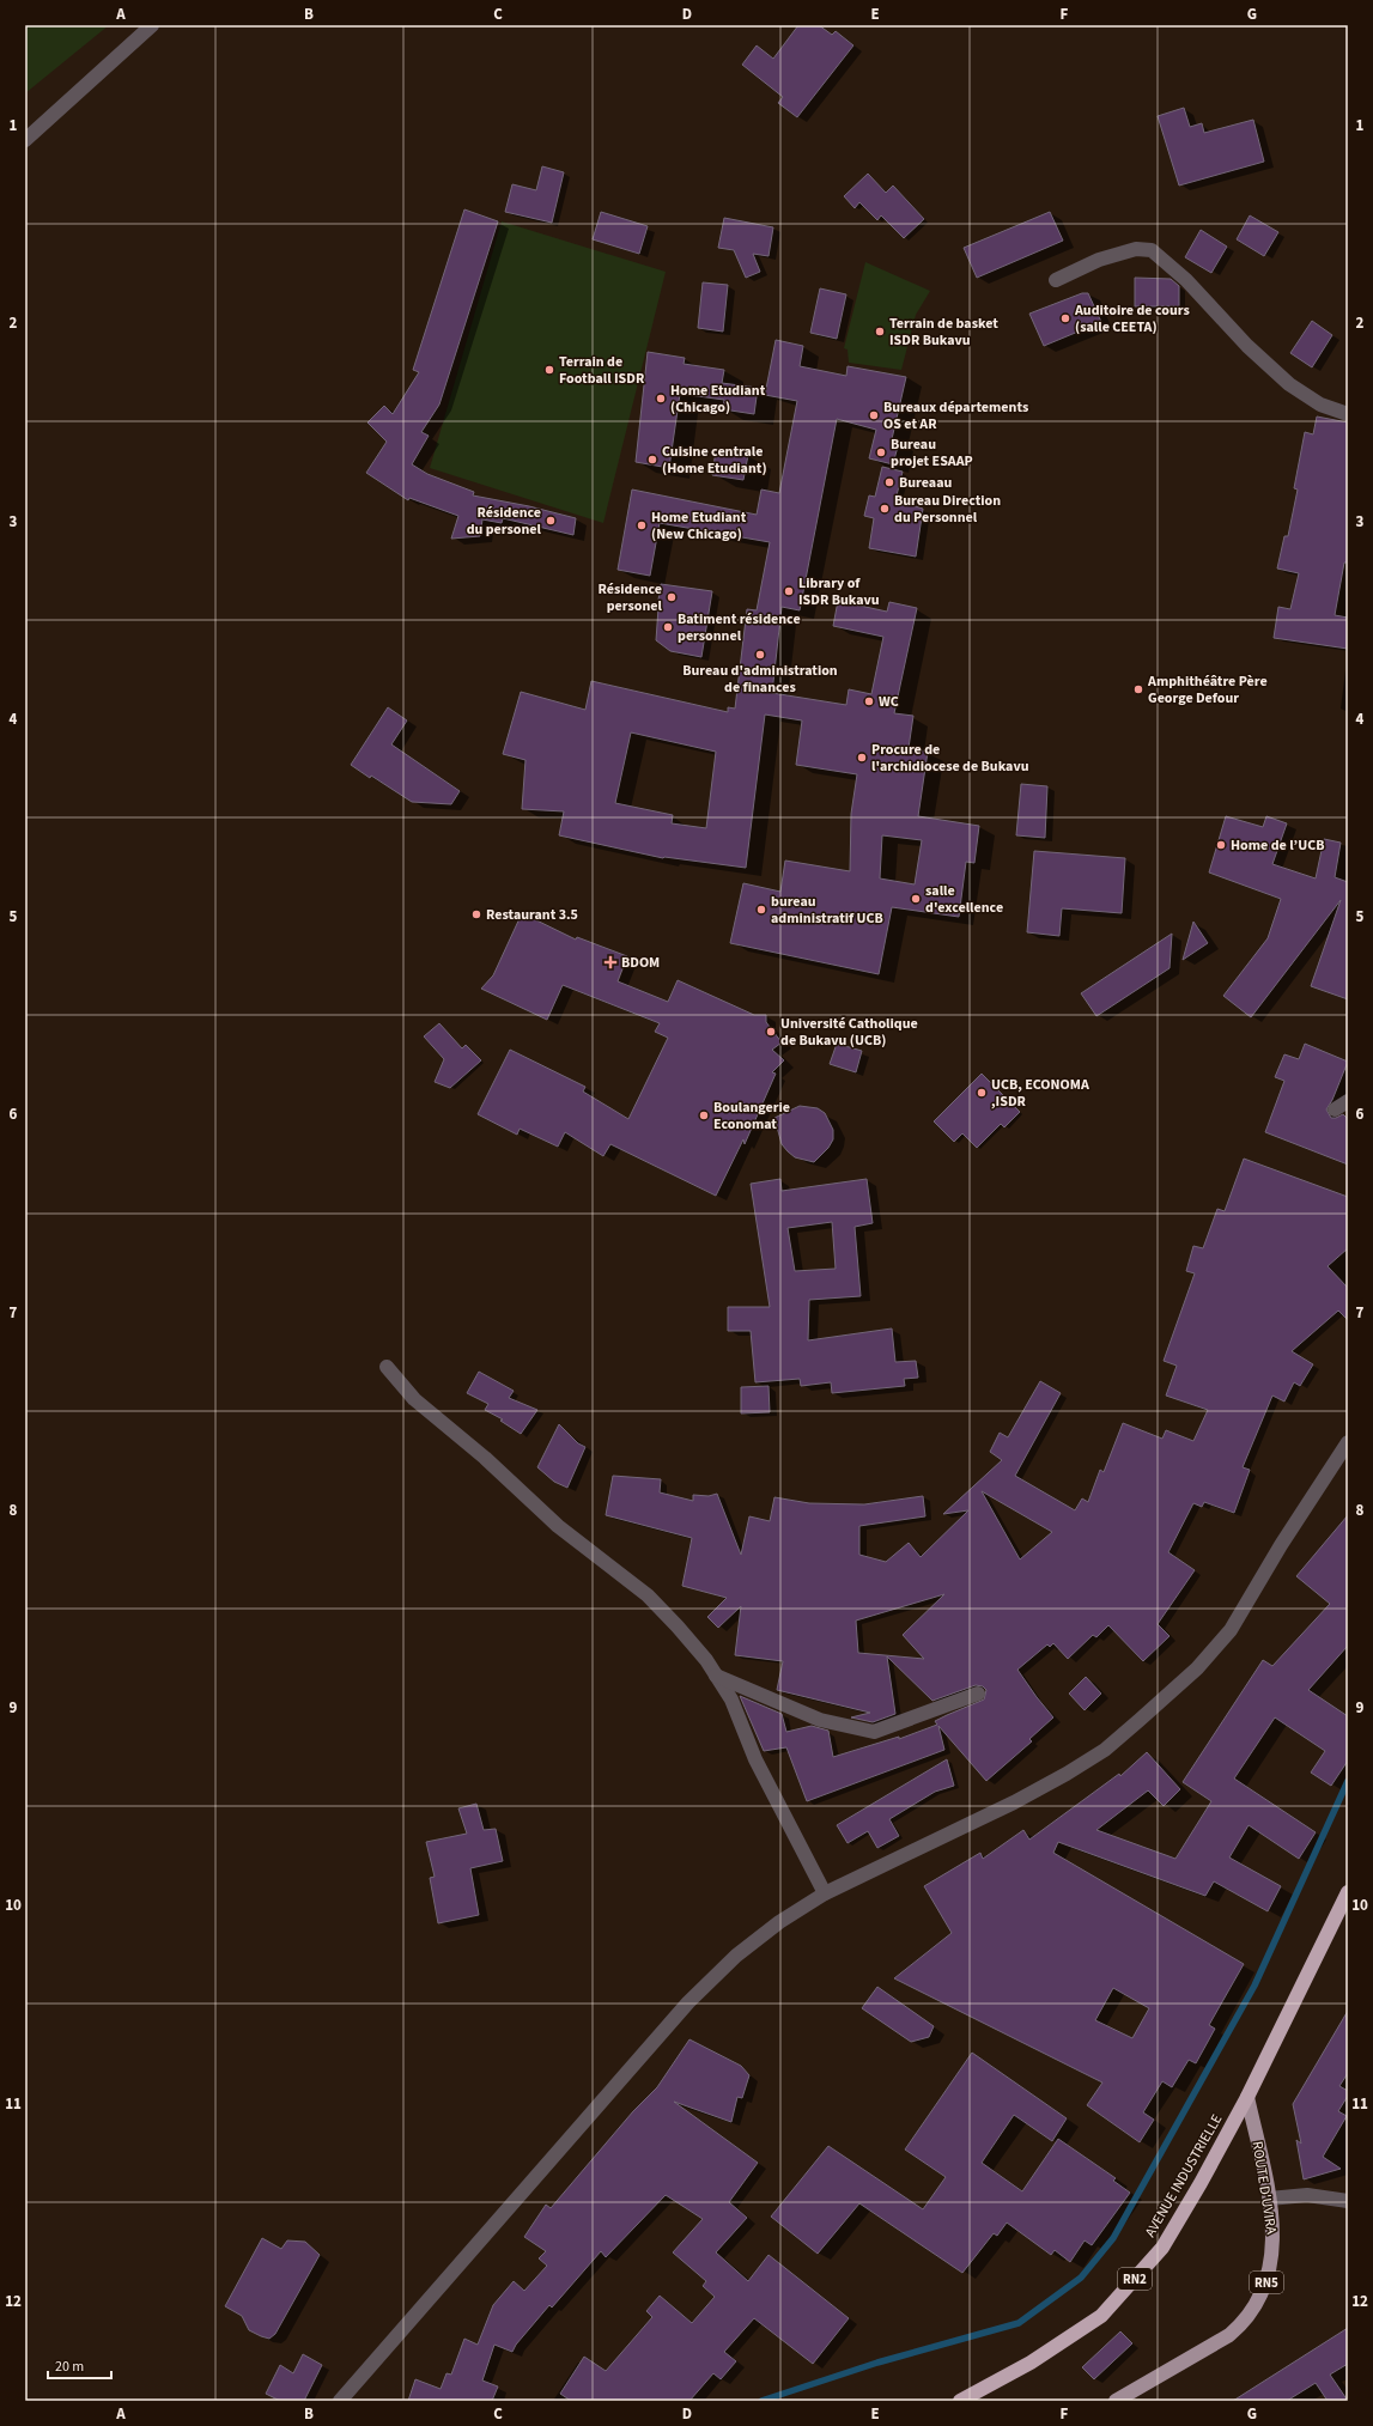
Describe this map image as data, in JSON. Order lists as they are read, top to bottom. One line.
{"streets":{"highway":["AVENUE INDUSTRIELLE","RN2"],"main road":["ROUTE D'UVIRA","RN5"]},"crossings":[["AVENUE INDUSTRIELLE","ROUTE D'UVIRA"]],"places":{"other":["Auditoire de cours (salle CEETA)","Terrain de basket ISDR Bukavu","Terrain de Football ISDR","Home Etudiant (Chicago)","Bureaux départements OS et AR","Bureau projet ESAAP","Cuisine centrale (Home Etudiant)","Bureaau","Bureau Direction du Personnel","Résidence du personel","Home Etudiant (New Chicago)","Library of ISDR Bukavu","Résidence personel","Batiment résidence personnel","Bureau d'administration de finances","Amphithéâtre Père George Defour","WC","Procure de l'archidiocese de Bukavu","Home de l’UCB","salle d'excellence","bureau administratif UCB","Restaurant 3.5","Université Catholique de Bukavu (UCB)","UCB, ECONOMA ,ISDR","Boulangerie Economat"],"health":["BDOM"]},"scale_bar":"20 m","grid":{"columns":["A","B","C","D","E","F","G"],"rows":["1","2","3","4","5","6","7","8","9","10","11","12"]}}
